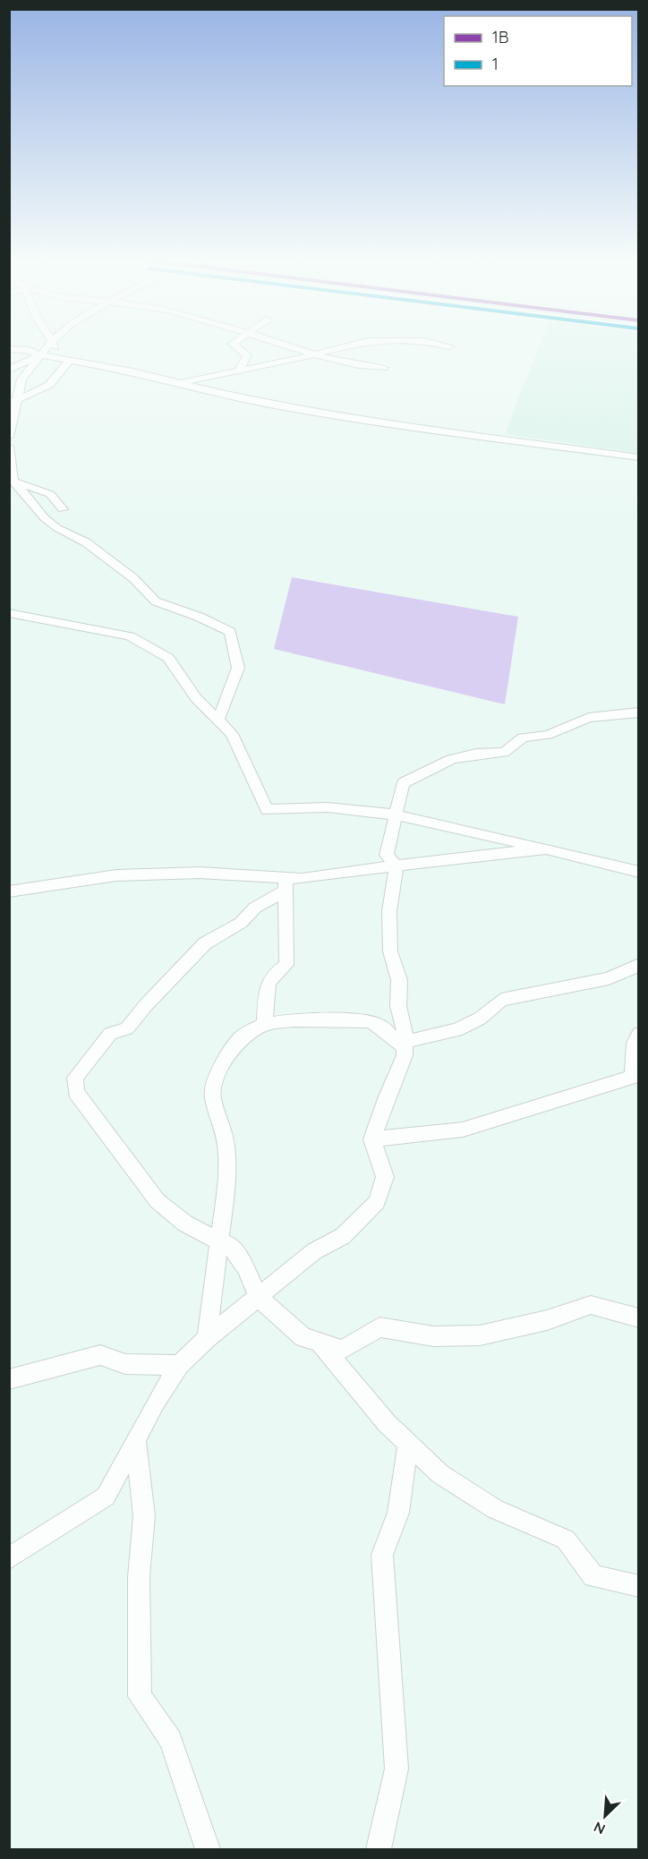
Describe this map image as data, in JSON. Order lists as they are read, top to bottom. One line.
{"legend":["1B","1"],"north":"bottom left"}
